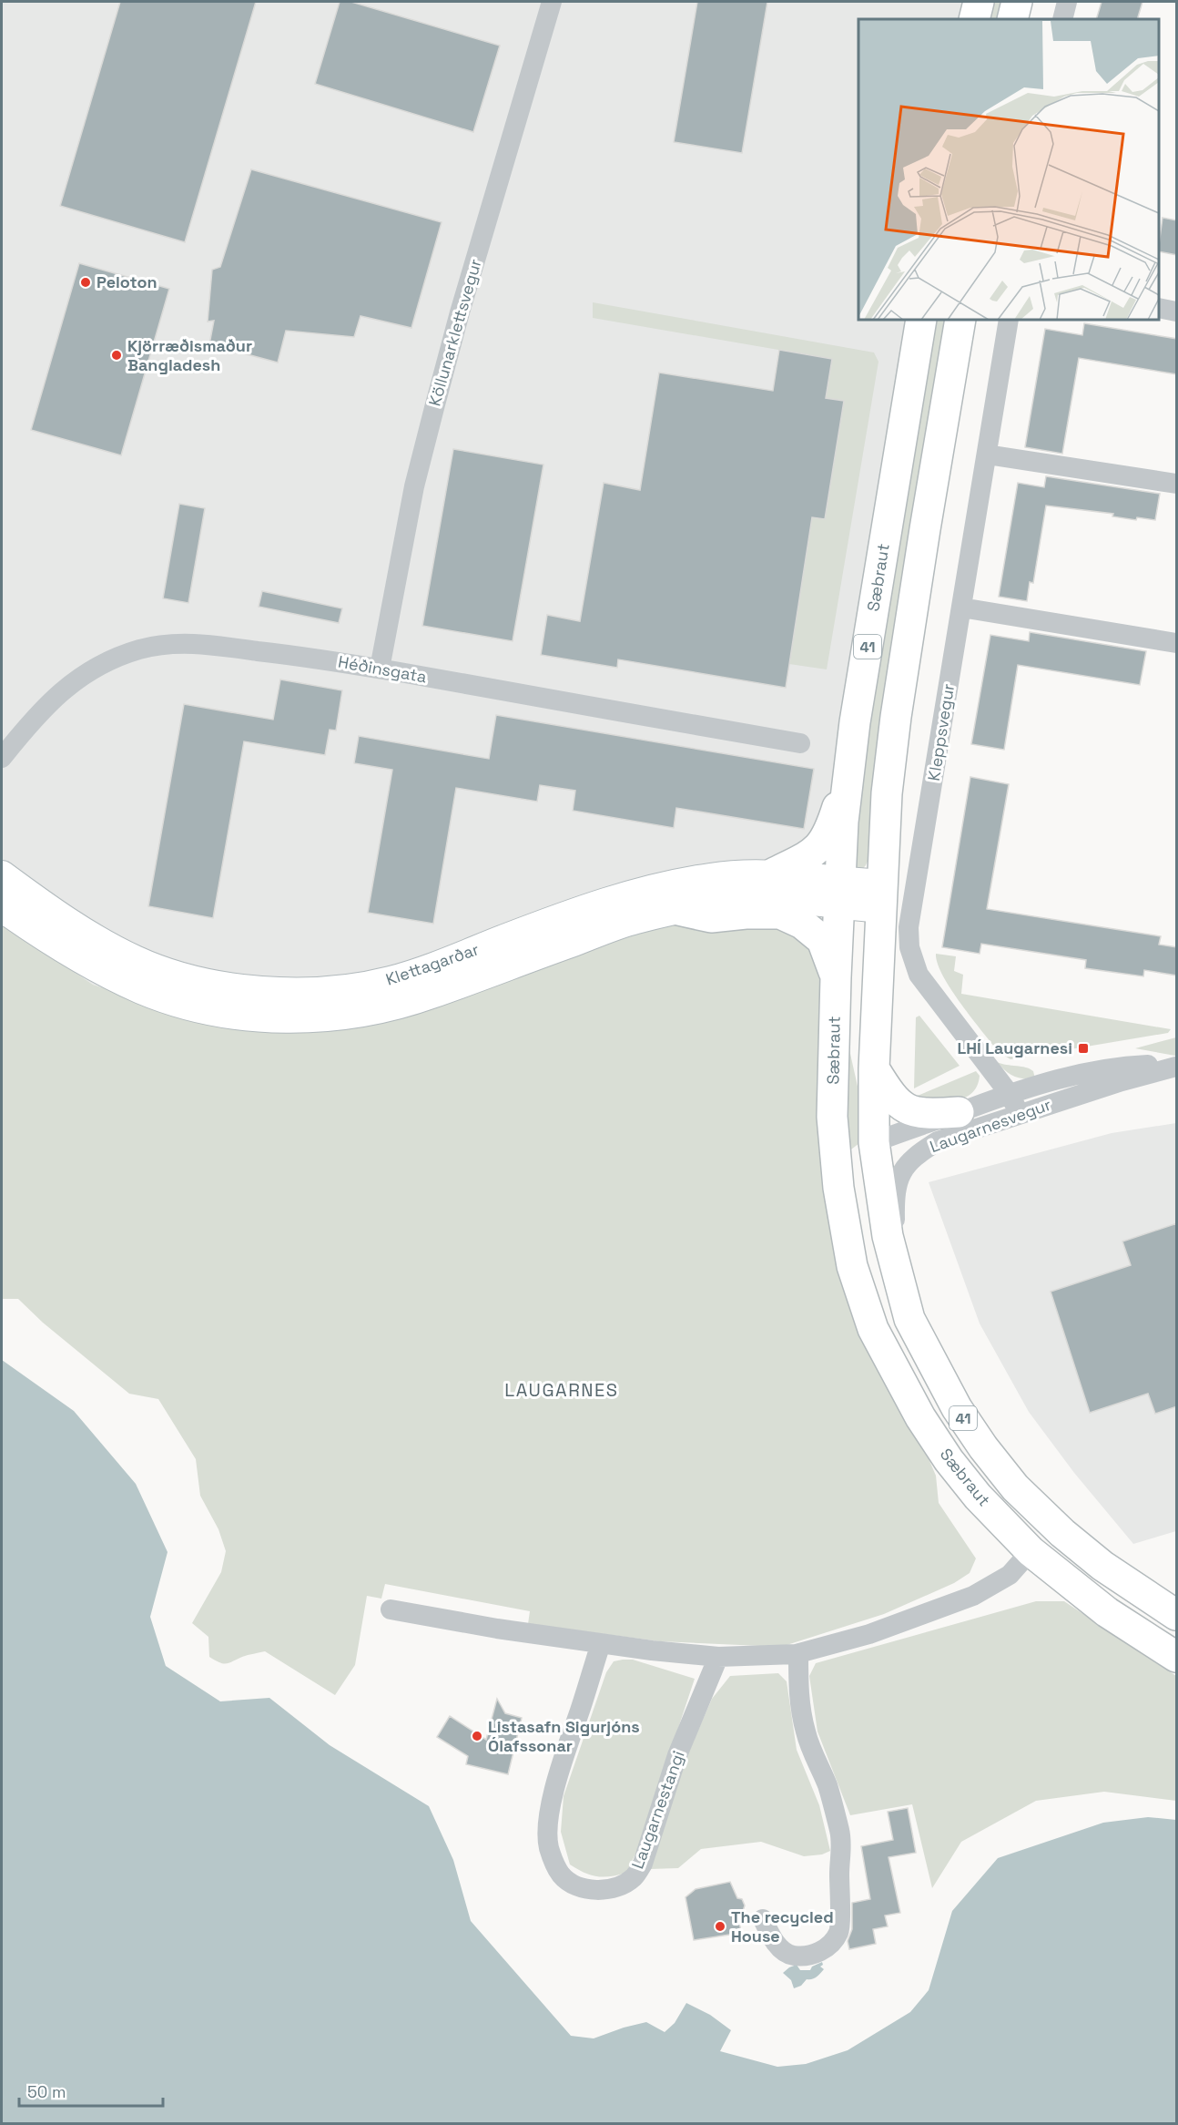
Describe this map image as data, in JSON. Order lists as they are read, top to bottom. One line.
{"streets":{"main road":["Sæbraut","41","Klettagarðar"],"street":["Köllunarklettsvegur","Héðinsgata","Kleppsvegur","Laugarnesvegur","Laugarnestangi"]},"crossings":[["Köllunarklettsvegur","Héðinsgata"],["Sæbraut","Klettagarðar"],["Sæbraut","Laugarnesvegur"],["Kleppsvegur","Laugarnesvegur"]],"districts":["LAUGARNES"],"places":{"other":["Peloton","Kjörræðismaður Bangladesh","Listasafn Sigurjóns Ólafssonar","The recycled House"],"transit":["LHÍ Laugarnesi"]},"scale_bar":"50 m"}
